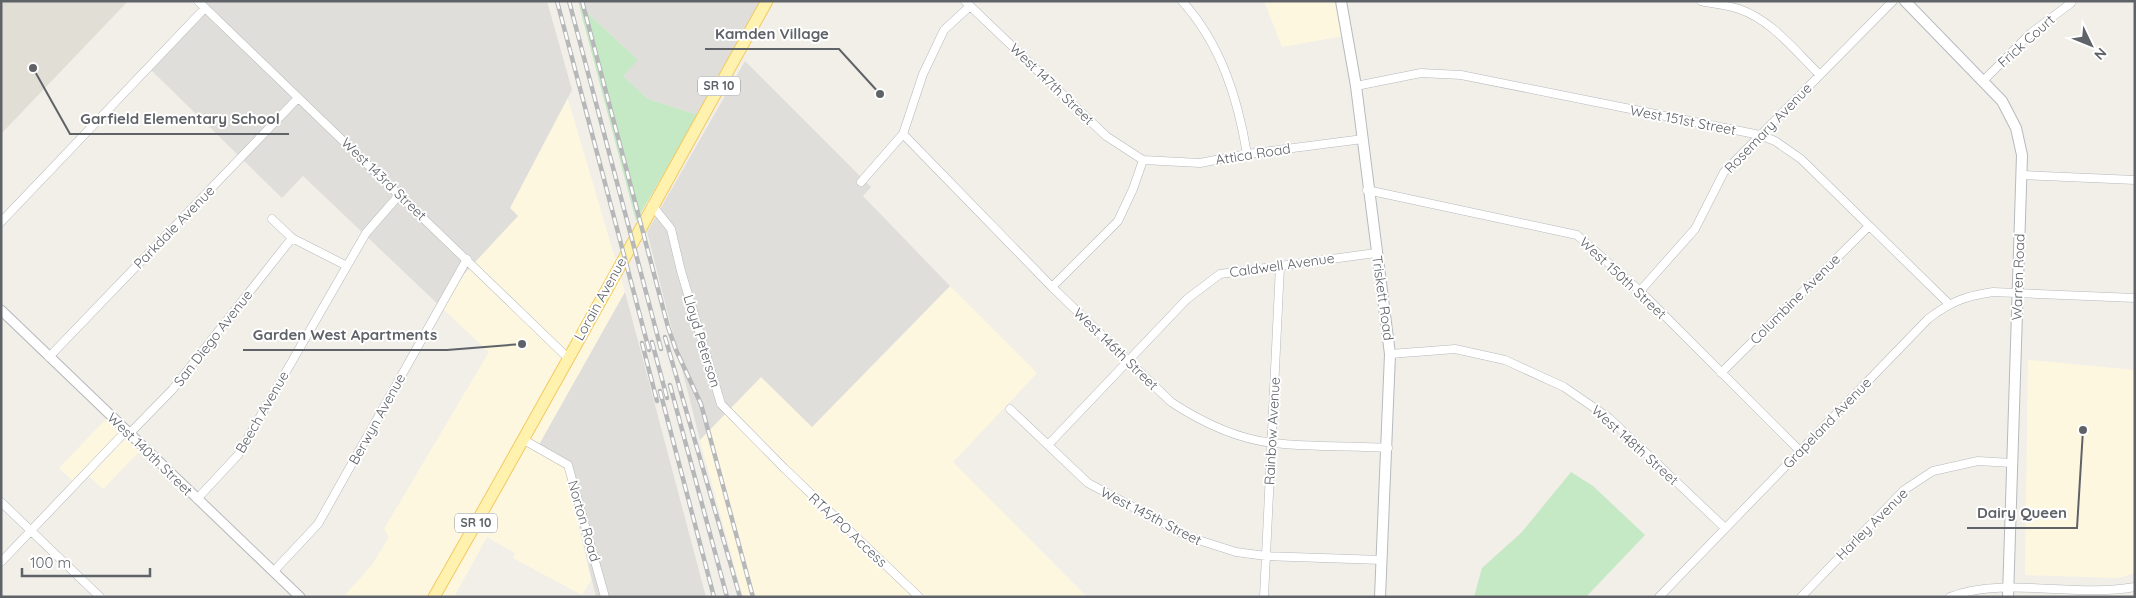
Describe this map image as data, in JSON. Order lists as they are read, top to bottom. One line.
{"streets":{"main road":["SR 10","Warren Road","Triskett Road","Lorain Avenue"],"street":["Frick Court","West 147th Street","West 151st Street","Rosemary Avenue","Attica Road","West 143rd Street","Parkdale Avenue","Caldwell Avenue","West 150th Street","Columbine Avenue","San Diego Avenue","Lloyd Peterson","West 146th Street","Beech Avenue","Berwyn Avenue","Grapeland Avenue","Rainbow Avenue","West 148th Street","West 140th Street","West 145th Street","Norton Road","Harley Avenue","RTA/PO Access"]},"crossings":[["Frick Court","Warren Road"],["West 147th Street","Attica Road"],["West 151st Street","Rosemary Avenue"],["West 151st Street","Triskett Road"],["West 151st Street","Columbine Avenue"],["West 151st Street","Grapeland Avenue"],["Rosemary Avenue","West 150th Street"],["Attica Road","Triskett Road"],["West 143rd Street","Parkdale Avenue"],["West 143rd Street","Lorain Avenue"],["West 143rd Street","Beech Avenue"],["West 143rd Street","Berwyn Avenue"],["Parkdale Avenue","West 140th Street"],["Caldwell Avenue","Triskett Road"],["Caldwell Avenue","West 146th Street"],["Caldwell Avenue","Rainbow Avenue"],["Caldwell Avenue","West 145th Street"],["Warren Road","Grapeland Avenue"],["Warren Road","Harley Avenue"],["West 150th Street","Triskett Road"],["West 150th Street","Columbine Avenue"],["West 150th Street","Grapeland Avenue"],["Triskett Road","West 146th Street"],["Triskett Road","West 148th Street"],["Triskett Road","West 145th Street"],["Lorain Avenue","Lloyd Peterson"],["Lorain Avenue","Norton Road"],["San Diego Avenue","West 140th Street"],["Lloyd Peterson","RTA/PO Access"],["West 146th Street","Rainbow Avenue"],["Beech Avenue","West 140th Street"],["Berwyn Avenue","West 140th Street"],["Grapeland Avenue","West 148th Street"],["Rainbow Avenue","West 145th Street"]],"places":["Garfield Elementary School","Kamden Village","Garden West Apartments","Dairy Queen"],"scale_bar":"100 m","north":"bottom right"}
